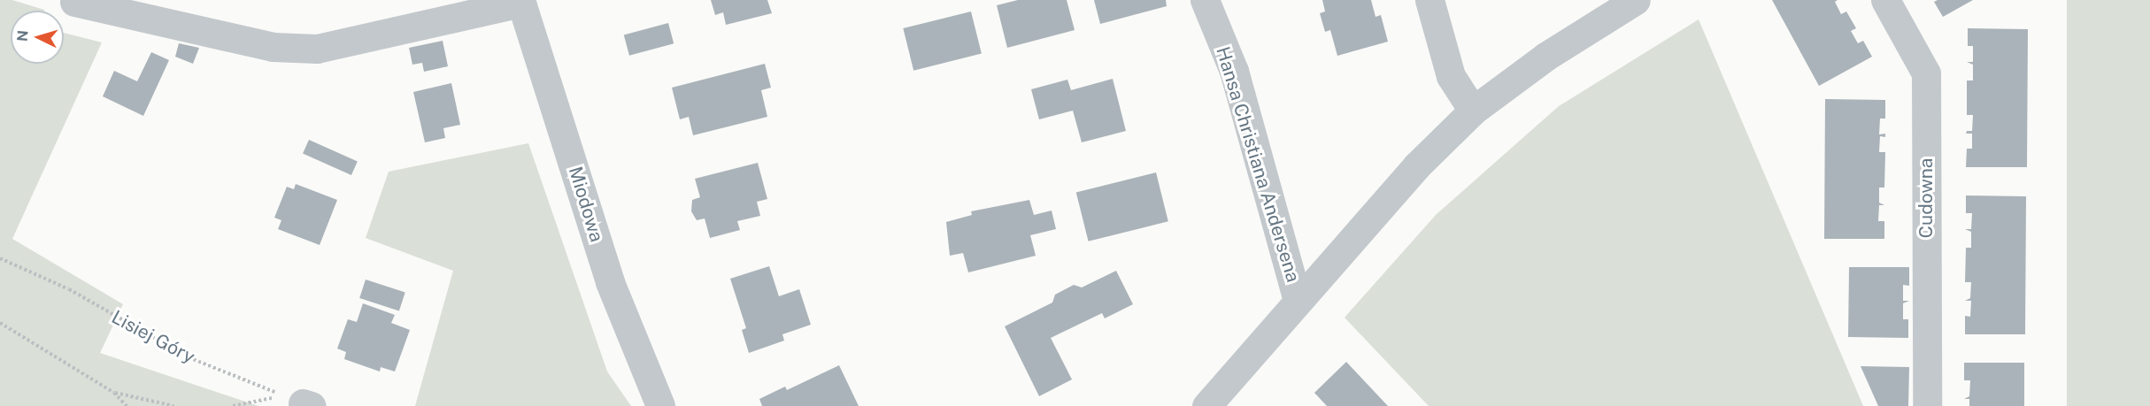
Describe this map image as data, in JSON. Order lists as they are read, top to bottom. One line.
{"streets":{"street":["Hansa Christiana Andersena","Cudowna","Miodowa"],"path":["Lisiej Góry"]},"north":"left"}
